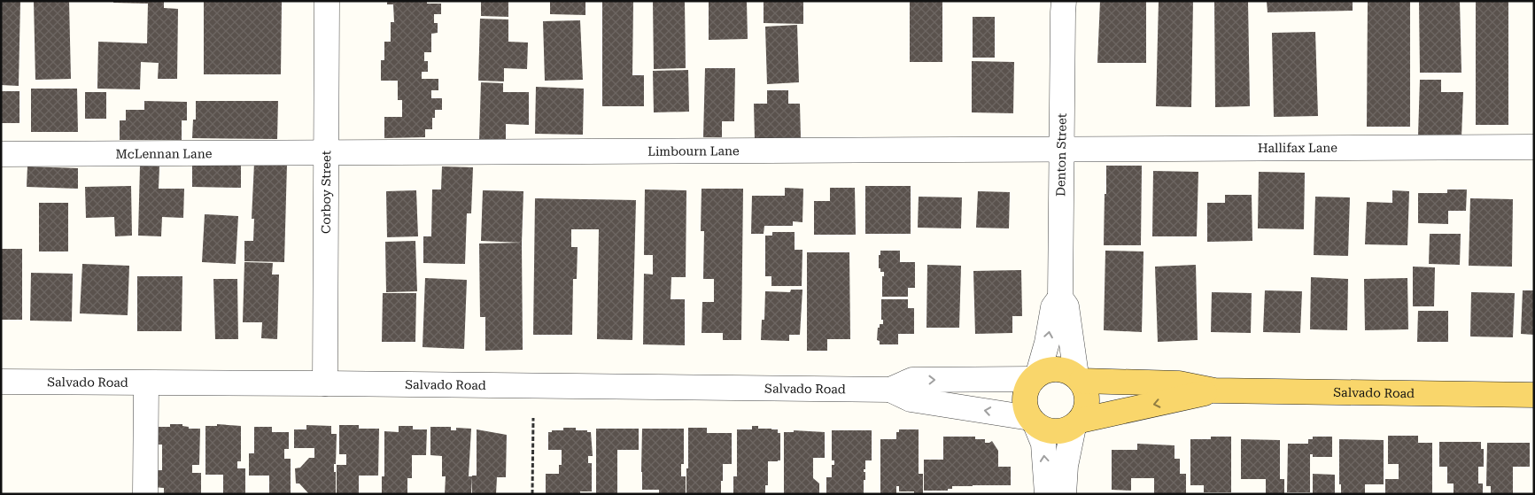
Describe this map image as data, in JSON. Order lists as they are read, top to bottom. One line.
{"streets":{"main road":["Salvado Road"],"street":["Hallifax Lane","Limbourn Lane","McLennan Lane","Denton Street","Corboy Street"]},"crossings":[["Hallifax Lane","Limbourn Lane"],["Hallifax Lane","Denton Street"],["Limbourn Lane","McLennan Lane"],["Limbourn Lane","Denton Street"],["Limbourn Lane","Corboy Street"],["McLennan Lane","Corboy Street"],["Denton Street","Salvado Road"],["Corboy Street","Salvado Road"]]}
